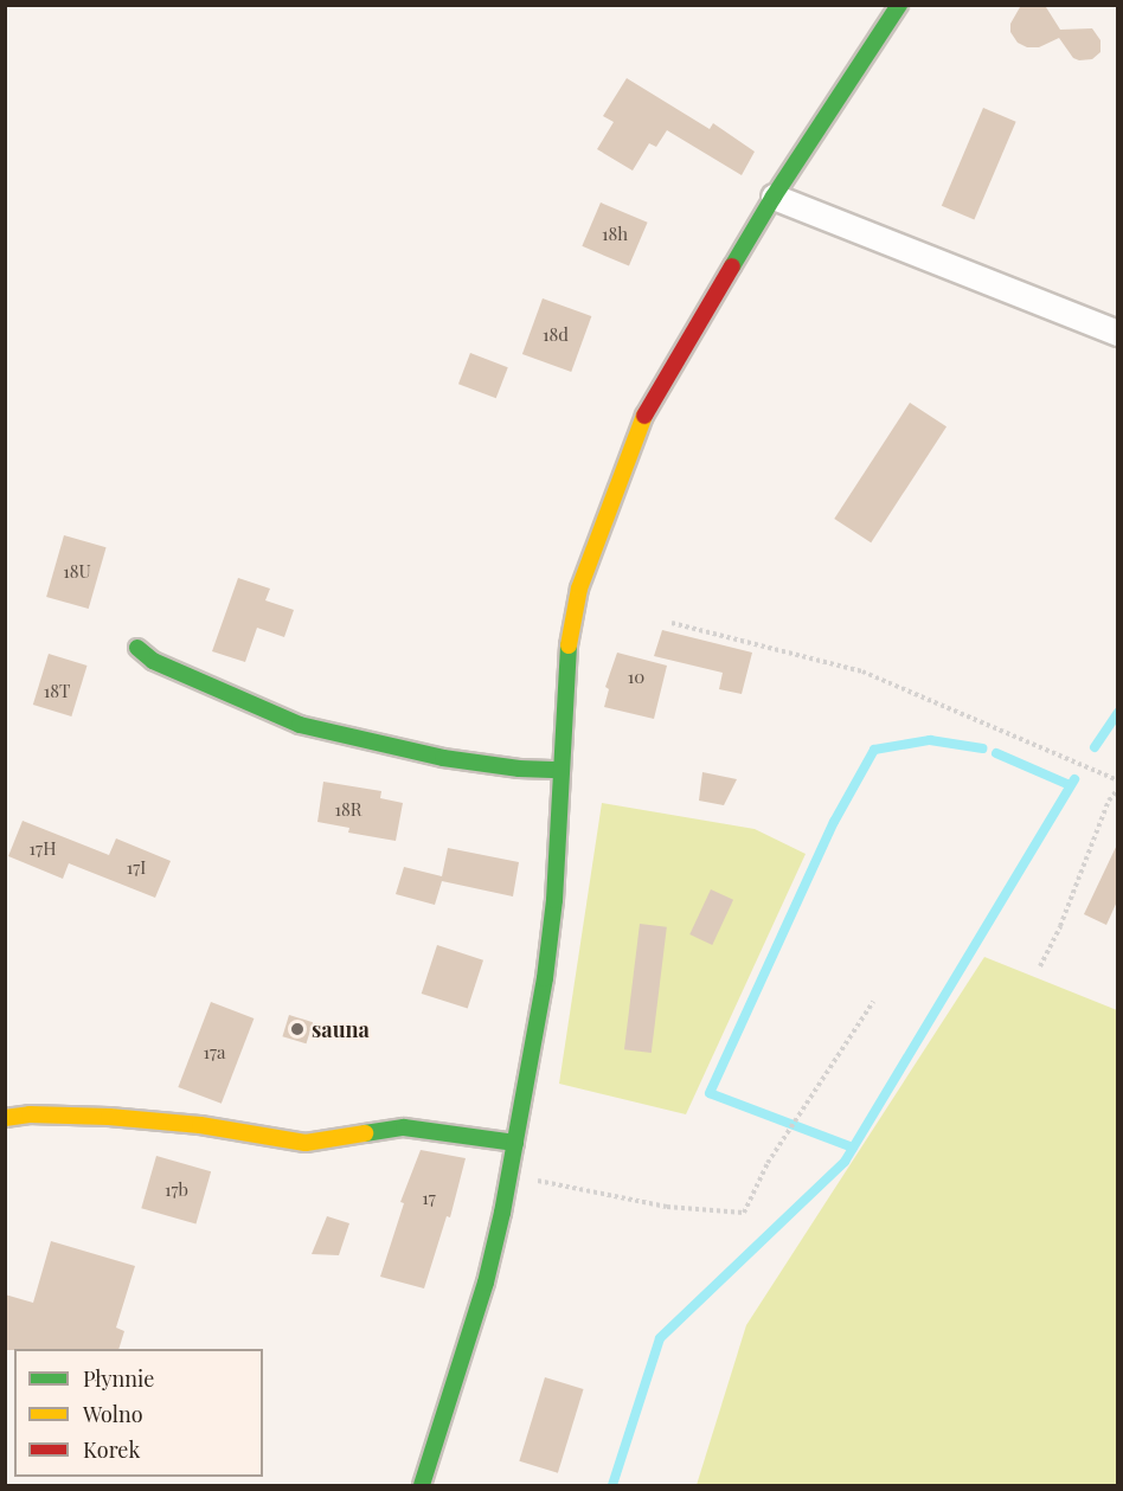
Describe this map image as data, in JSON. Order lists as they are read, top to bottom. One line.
{"places":["sauna"],"house_numbers":["18h","18d","18U","10","18T","18R","17H","17I","17a","17b","17"],"legend":["Płynnie","Wolno","Korek"]}
